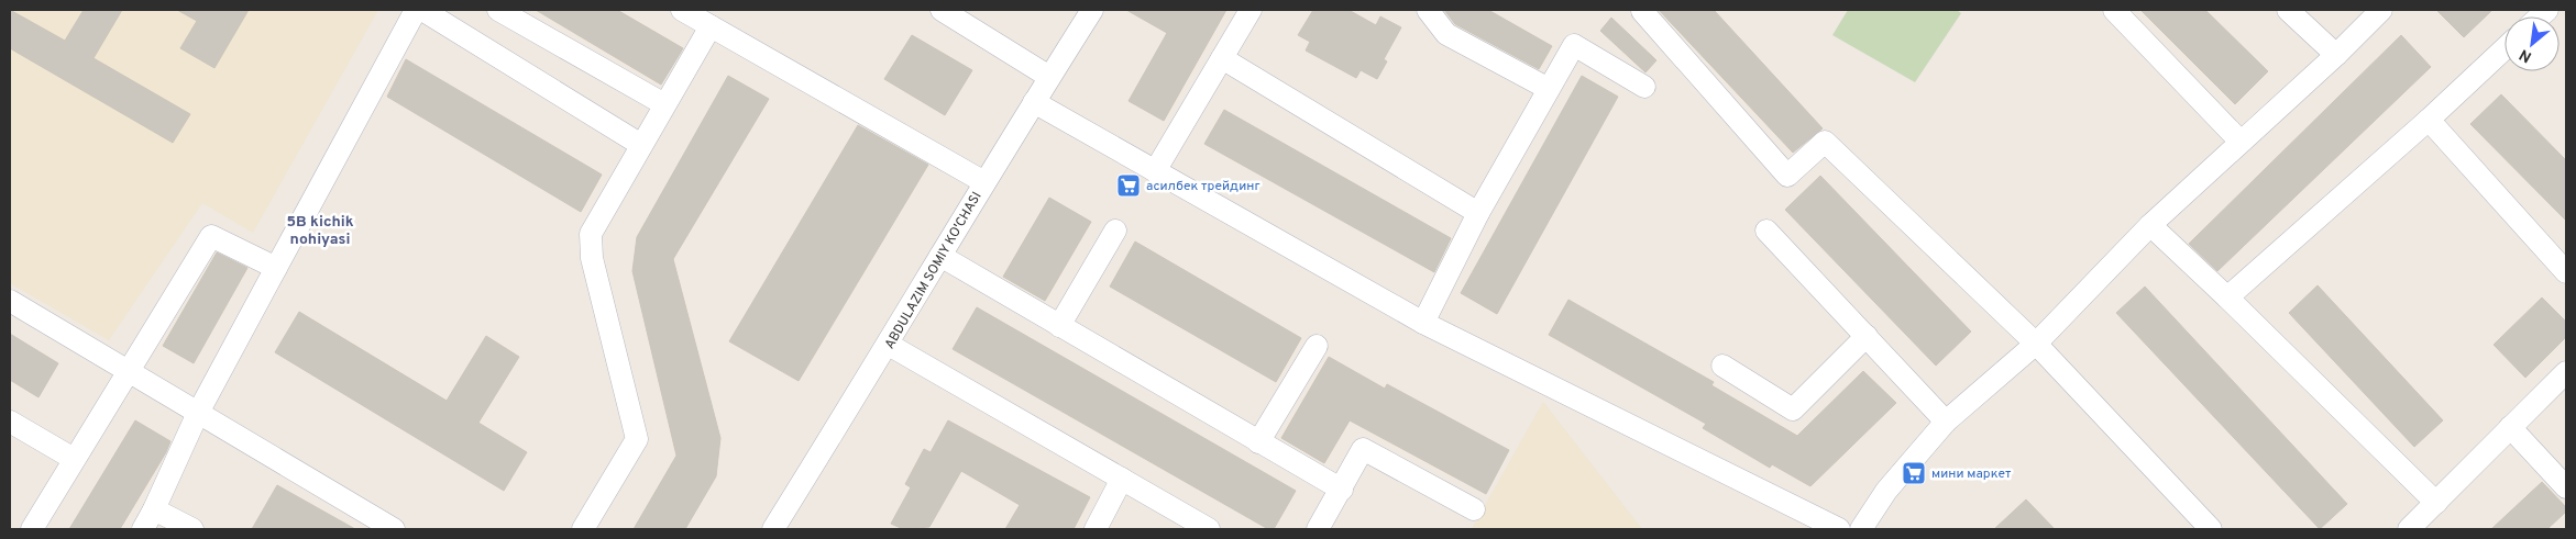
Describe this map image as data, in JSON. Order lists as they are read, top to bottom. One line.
{"streets":{"street":["ABDULAZIM SOMIY KO'CHASI"]},"districts":["5B kichik nohiyasi"],"places":{"supermarket":["асилбек трейдинг","мини маркет"]},"north":"bottom left"}
